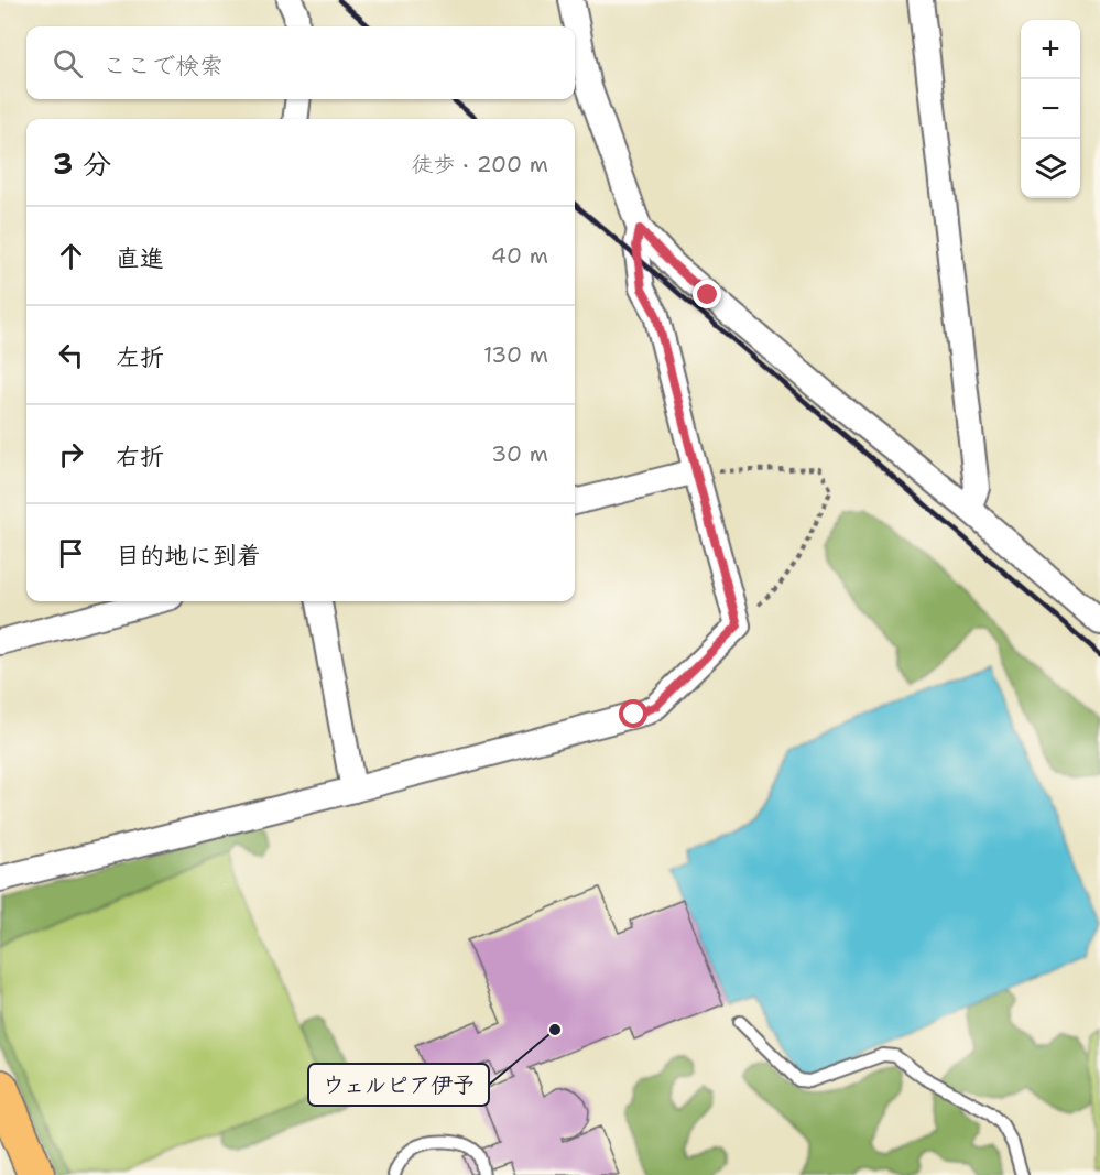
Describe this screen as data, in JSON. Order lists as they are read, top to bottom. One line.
{"places":["ウェルピア伊予"],"page":{"map_buttons":["+","−"],"search":"ここで検索","heading":["3 分","徒歩 · 200 m"],"list":[["直進","40 m"],["左折","130 m"],["右折","30 m"],"目的地に到着"]}}
